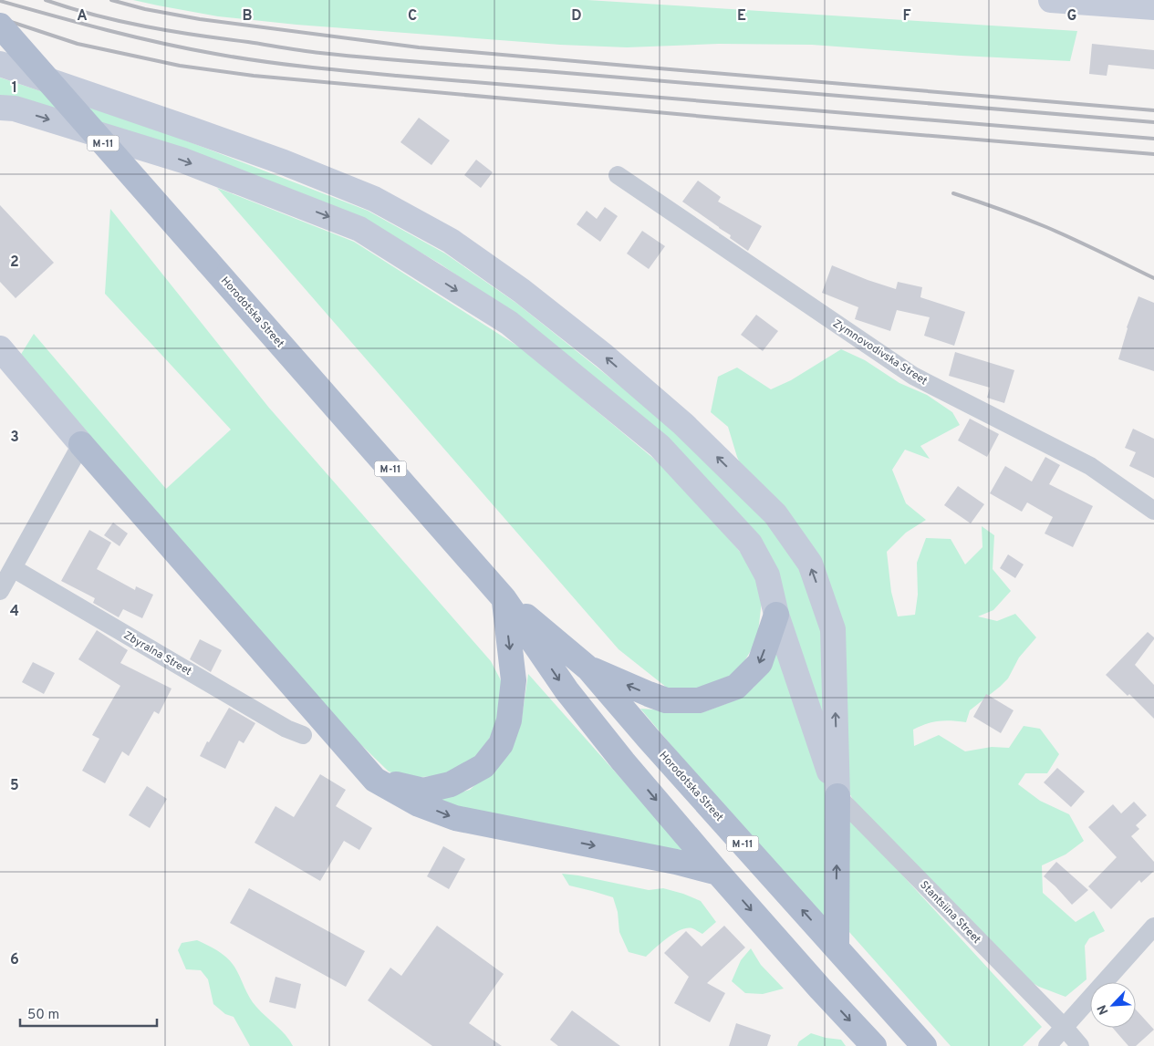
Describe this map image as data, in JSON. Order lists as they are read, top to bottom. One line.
{"streets":{"main road":["М-11","Horodotska Street"],"street":["Zymnovodivska Street","Zbyralna Street","Stantsiina Street"]},"scale_bar":"50 m","north":"bottom left","grid":{"columns":["A","B","C","D","E","F","G"],"rows":["1","2","3","4","5","6"]}}
